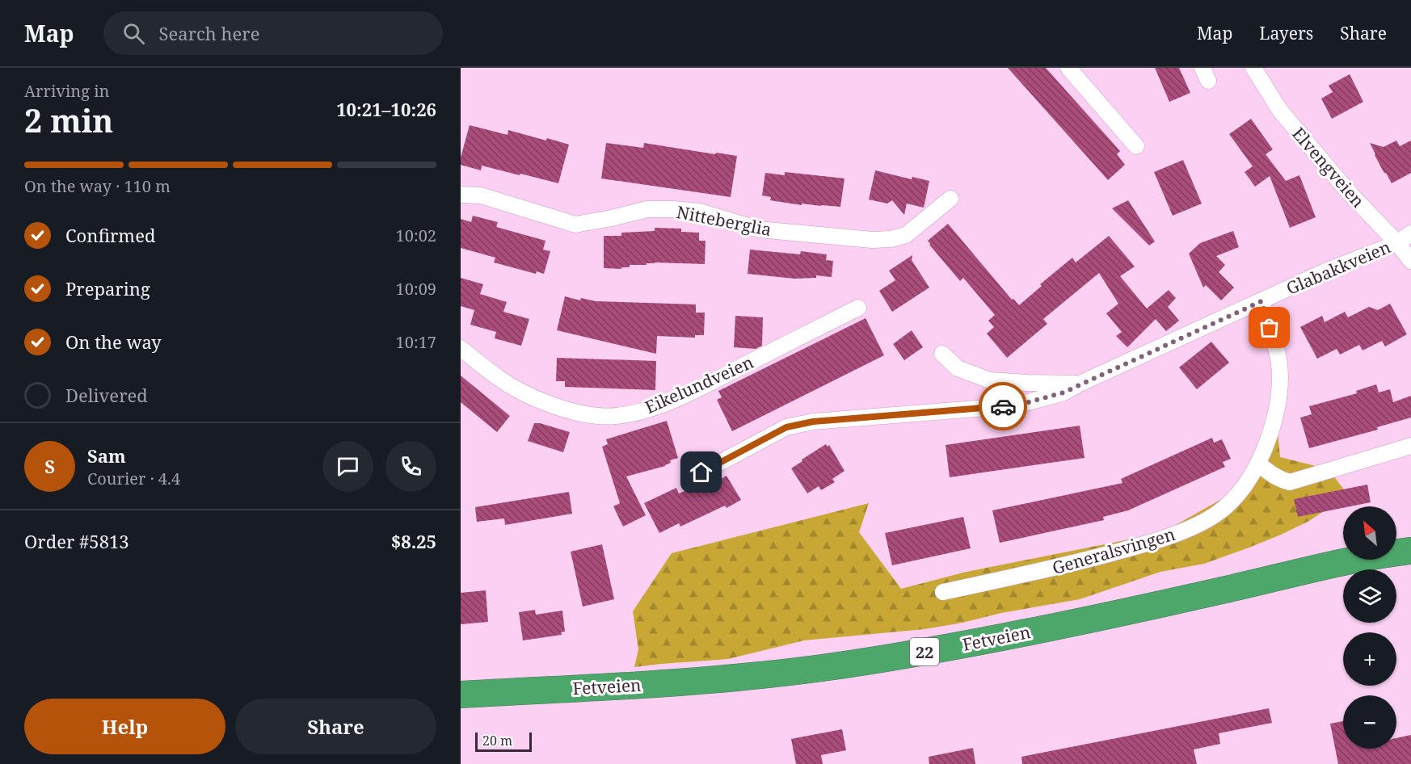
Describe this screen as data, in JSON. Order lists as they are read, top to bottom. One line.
{"streets":{"highway":["Fetveien","22"],"street":["Elvengveien","Nitteberglia","Glabakkveien","Eikelundveien","Generalsvingen"]},"crossings":[["Elvengveien","Glabakkveien"],["Glabakkveien","Generalsvingen"]],"scale_bar":"20 m","north":"top left","page":{"header":"Map","search":"Search here","nav":["Map","Layers","Share"],"heading":["2 min","Arriving in","10:21–10:26"],"panel":["Sam","Courier · 4.4","Order #5813","$8.25"],"bar":"On the way · 110 m","list":[["Confirmed","10:02"],["Preparing","10:09"],["On the way","10:17"],"Delivered"],"round":"S","map_buttons":["+","−"],"buttons":["Help","Share"],"scale":"20 m"}}
